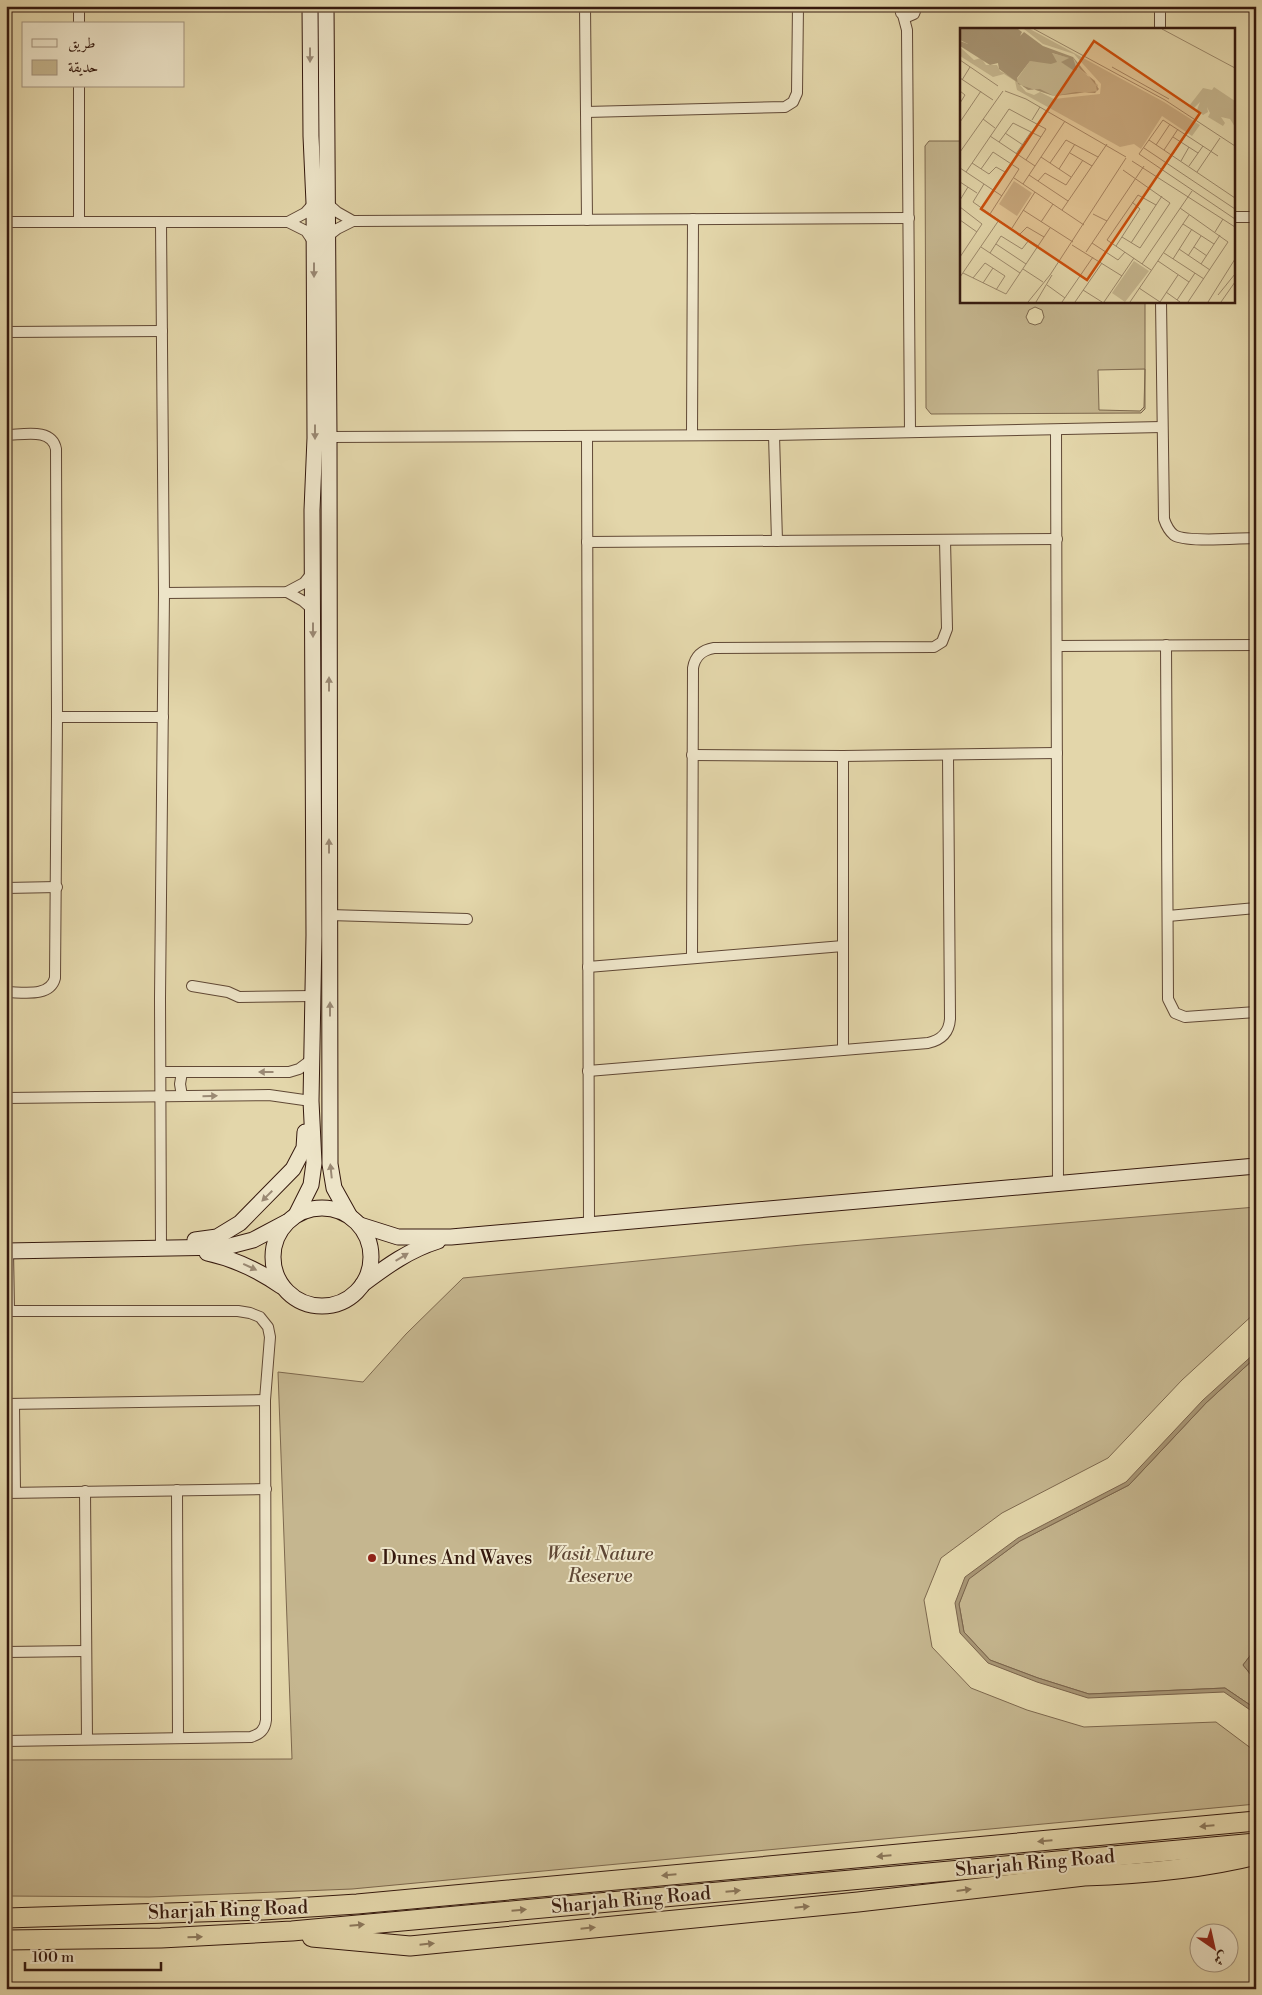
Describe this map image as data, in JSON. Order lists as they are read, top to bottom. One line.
{"streets":{"highway":["Sharjah Ring Road"]},"parks":["Wasit Nature Reserve"],"places":["Dunes And Waves"],"legend":["طريق","حديقة"],"scale_bar":"100 m","north":"bottom right"}
